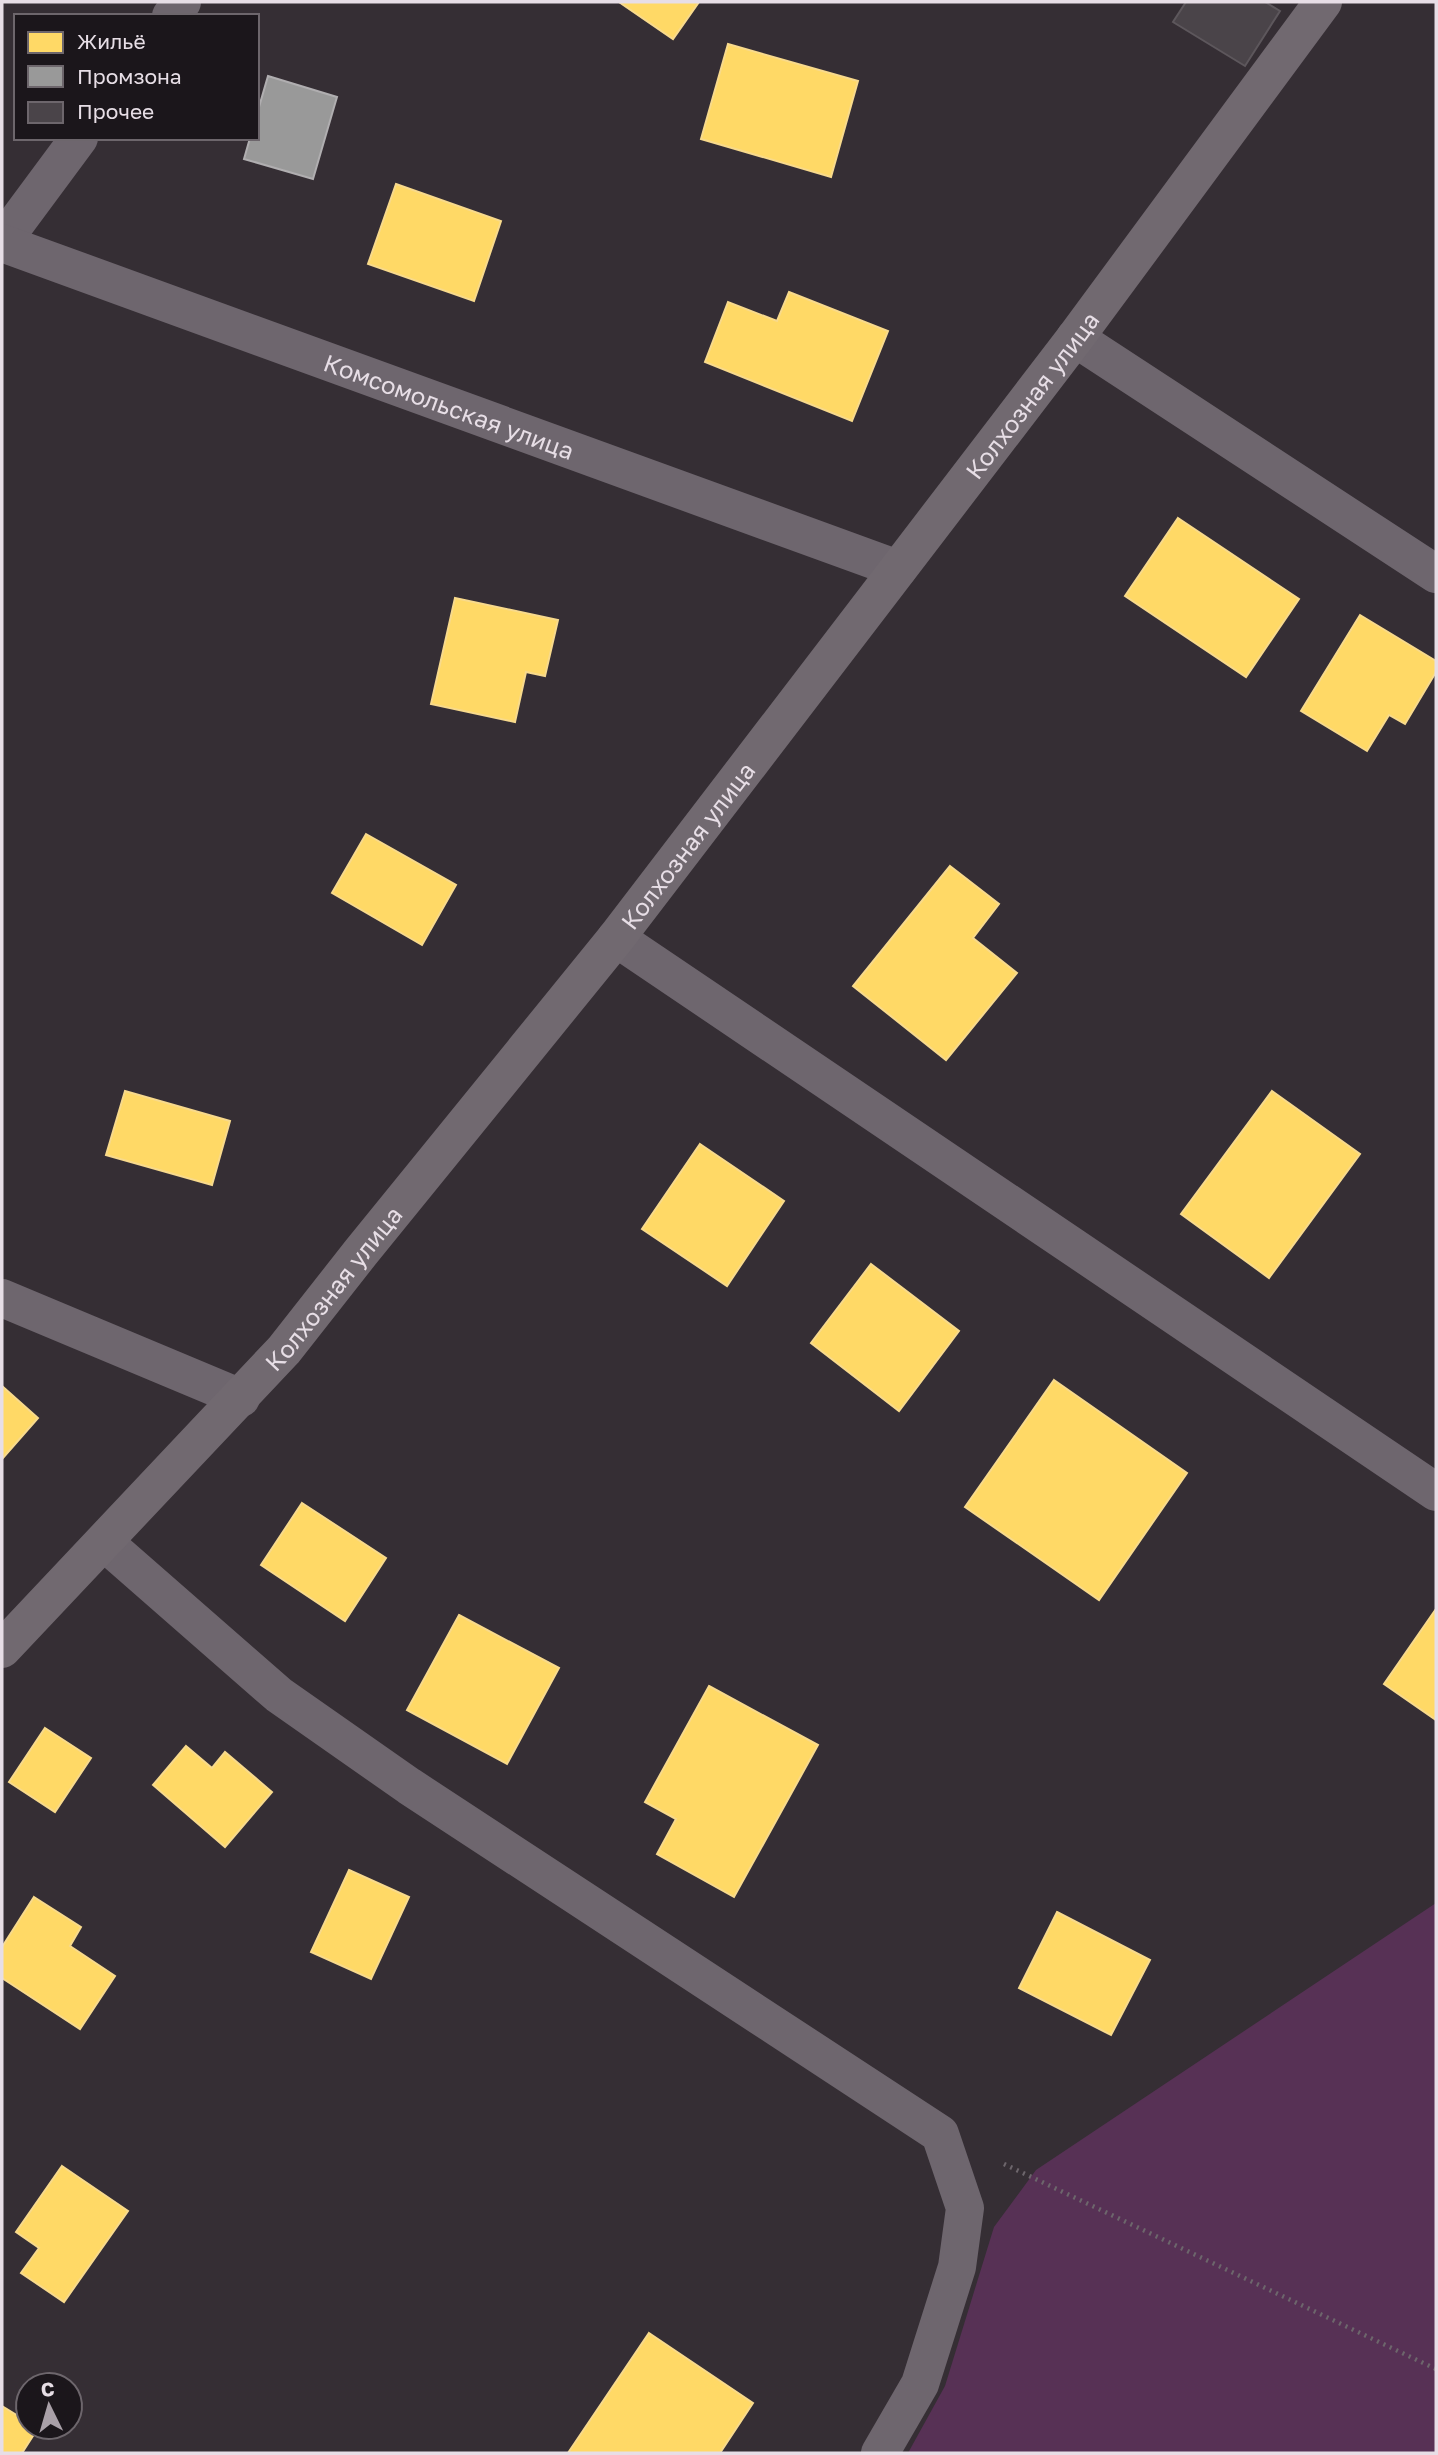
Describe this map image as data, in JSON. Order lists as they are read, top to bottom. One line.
{"streets":{"main road":["Колхозная улица"],"street":["Комсомольская улица"]},"crossings":[["Колхозная улица","Комсомольская улица"]],"legend":["Жильё","Промзона","Прочее"],"north":"top"}
